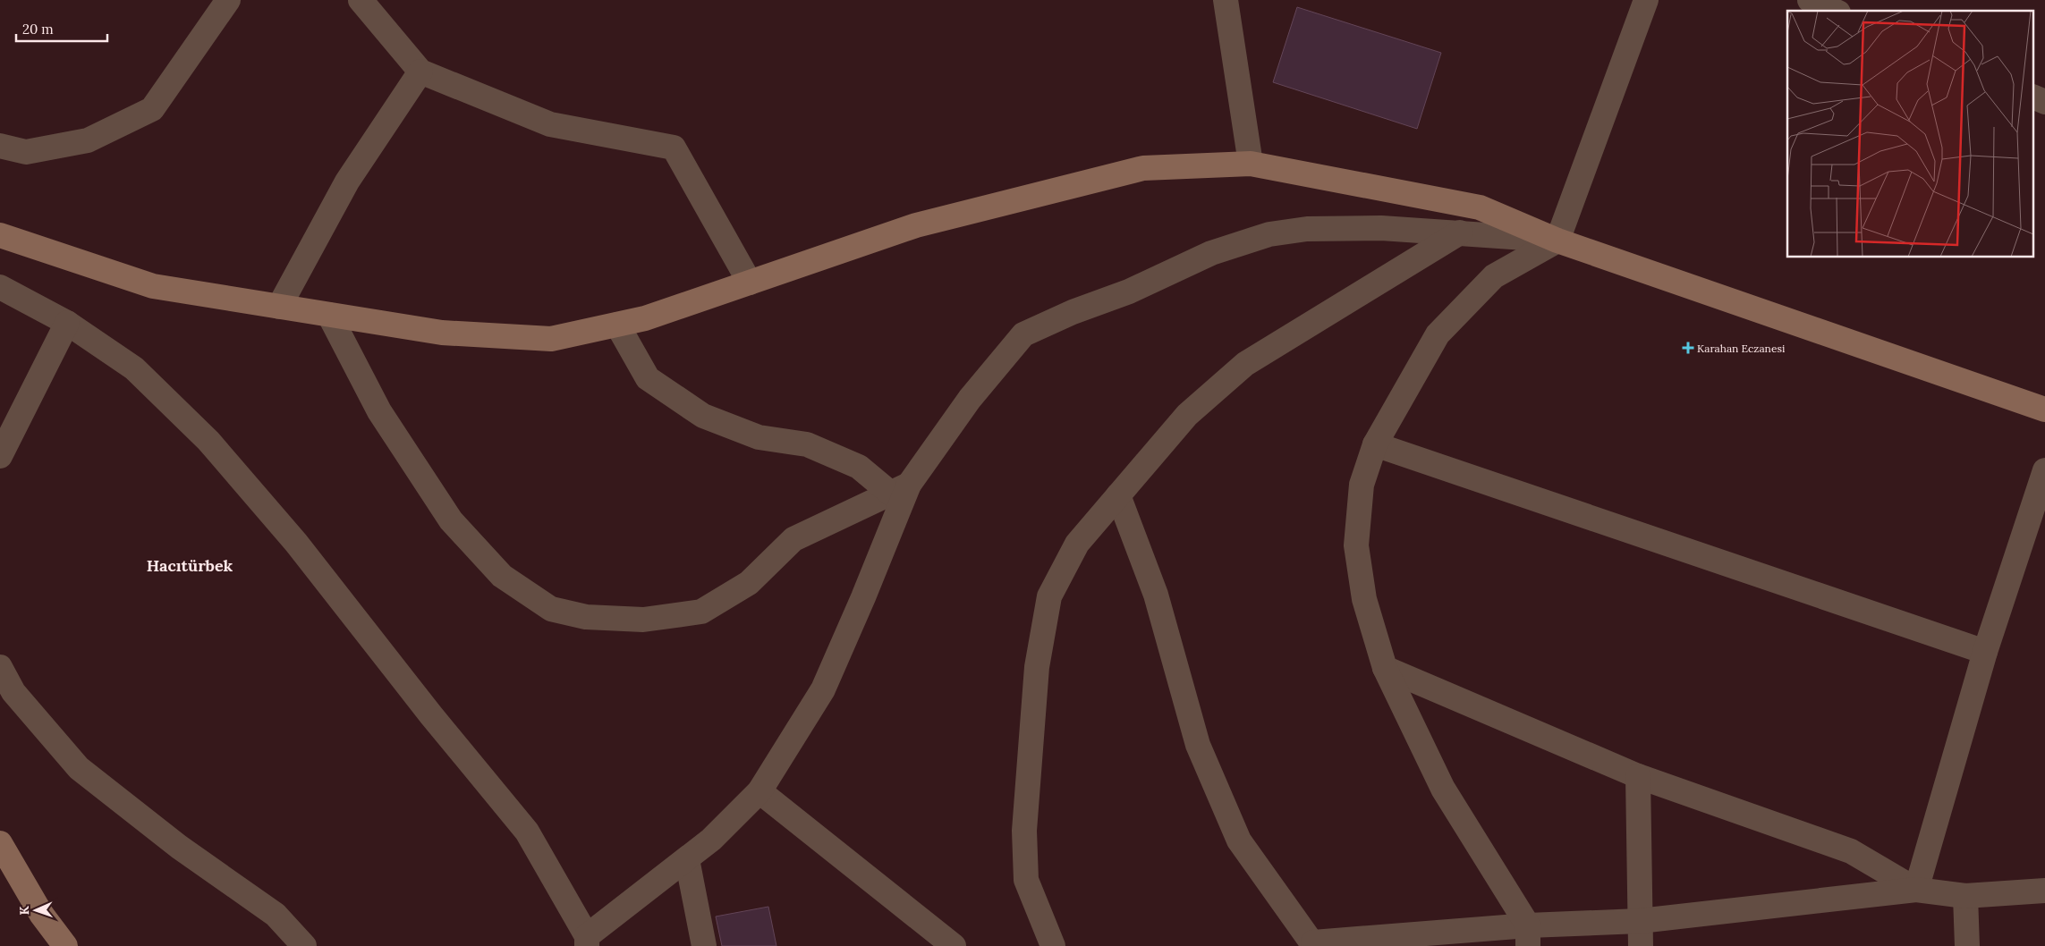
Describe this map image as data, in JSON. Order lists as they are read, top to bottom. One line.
{"districts":["Hacıtürbek"],"places":{"health":["Karahan Eczanesi"]},"scale_bar":"20 m","north":"left"}
